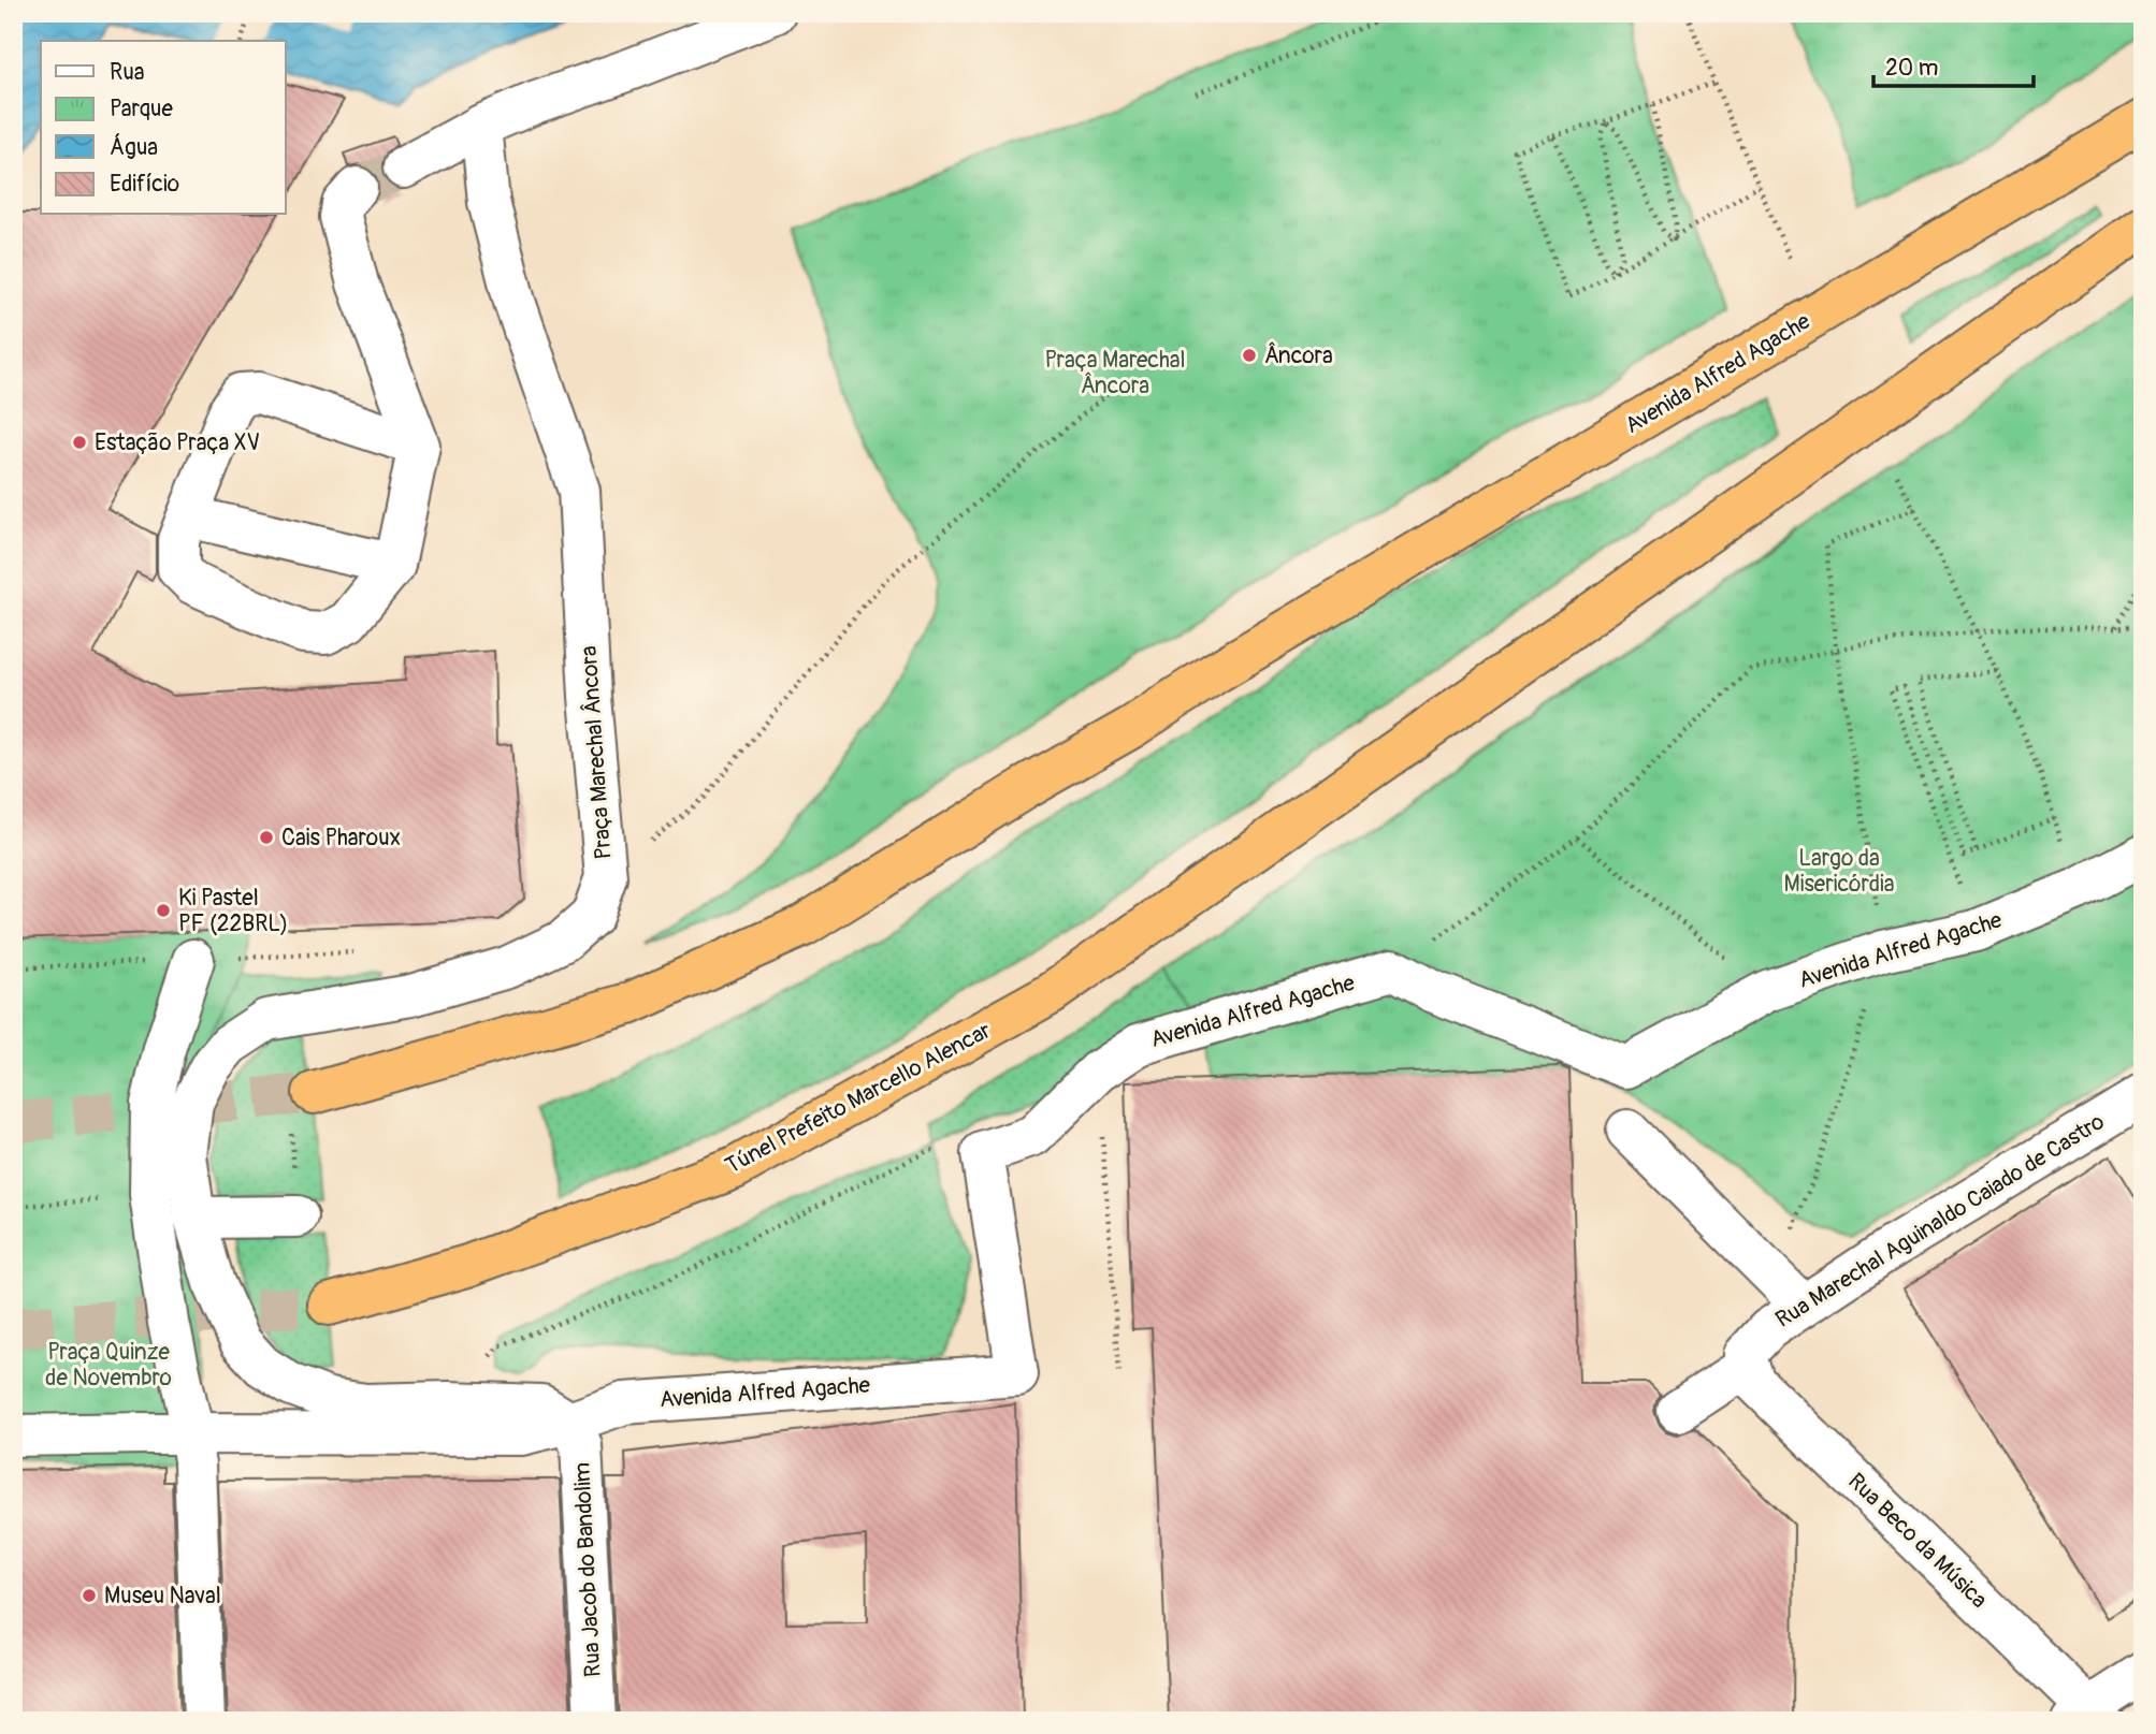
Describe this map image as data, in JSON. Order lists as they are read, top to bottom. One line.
{"streets":{"highway":["Avenida Alfred Agache","Túnel Prefeito Marcello Alencar"],"street":["Praça Marechal Âncora","Rua Marechal Aguinaldo Caiado de Castro","Rua Beco da Música","Rua Jacob do Bandolim"]},"crossings":[["Avenida Alfred Agache","Praça Marechal Âncora"],["Avenida Alfred Agache","Rua Jacob do Bandolim"],["Praça Marechal Âncora","Rua Jacob do Bandolim"],["Rua Marechal Aguinaldo Caiado de Castro","Rua Beco da Música"]],"parks":["Praça Marechal Âncora","Largo da Misericórdia","Praça Quinze de Novembro"],"places":["Âncora","Estação Praça XV","Cais Pharoux","Ki Pastel PF (22BRL)","Museu Naval"],"legend":["Rua","Parque","Água","Edifício"],"scale_bar":"20 m"}
